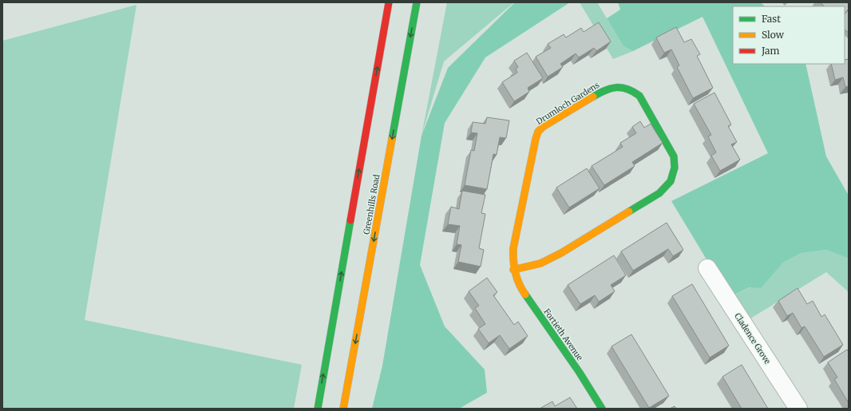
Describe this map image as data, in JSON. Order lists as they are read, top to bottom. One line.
{"streets":{"street":["Drumloch Gardens","Greenhills Road","Fortieth Avenue","Cladence Grove"]},"crossings":[["Drumloch Gardens","Fortieth Avenue"]],"legend":["Fast","Slow","Jam"]}
